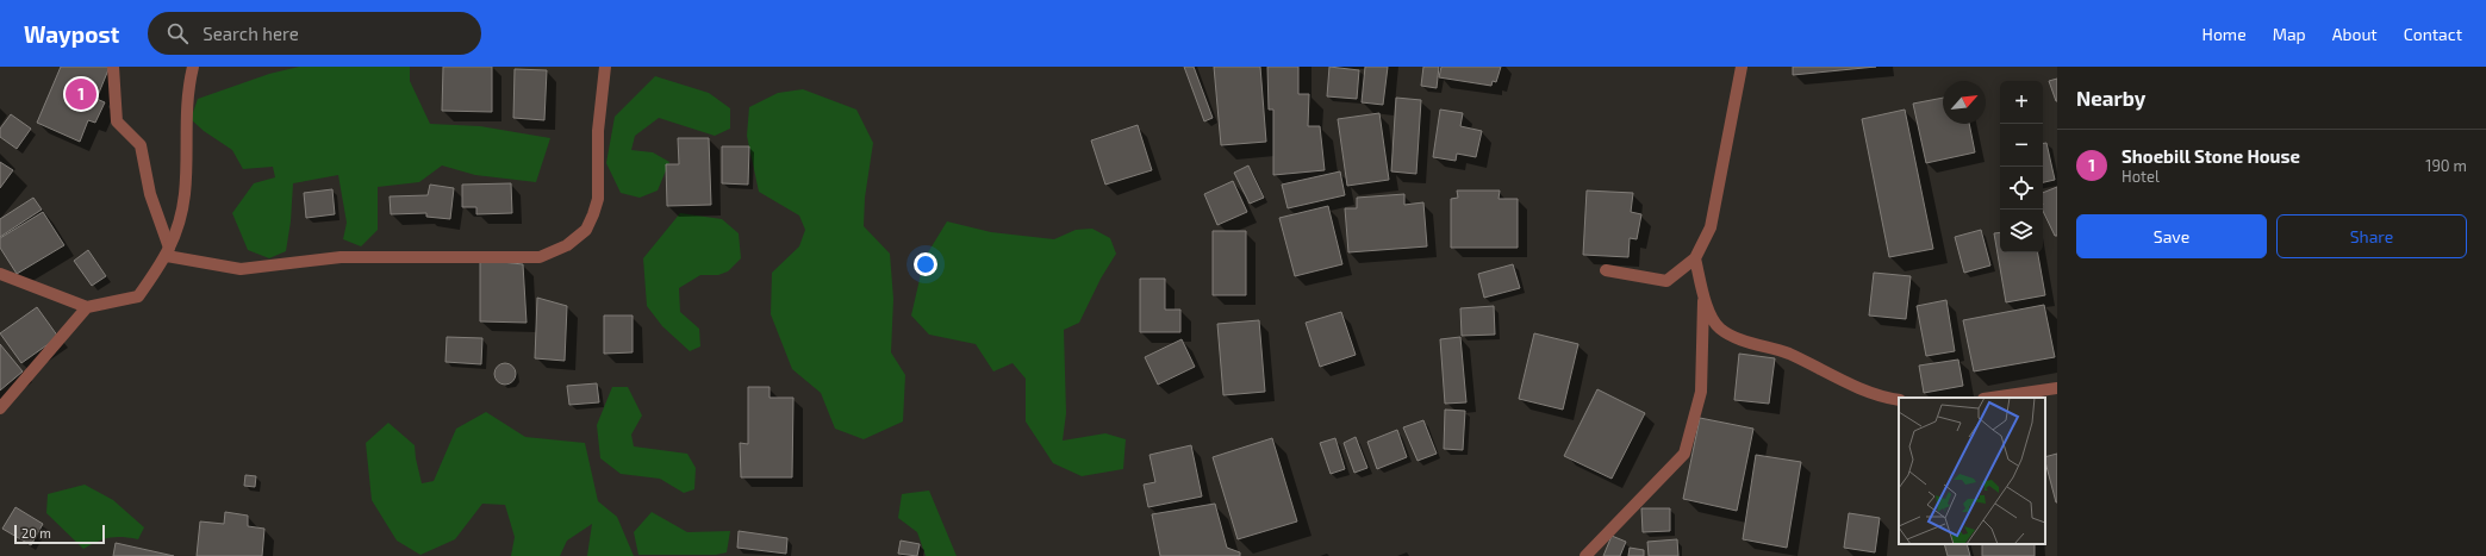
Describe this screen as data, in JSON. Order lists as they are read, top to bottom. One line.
{"scale_bar":"20 m","north":"top right","page":{"header":"Waypost","search":"Search here","nav":["Home","Map","About","Contact"],"heading":"Nearby","pins":"1","map_buttons":["+","−"],"list":[{"mark":"1","name":"Shoebill Stone House","note":"Hotel","value":"190 m"}],"buttons":["Save","Share"],"scale":"20 m"}}
